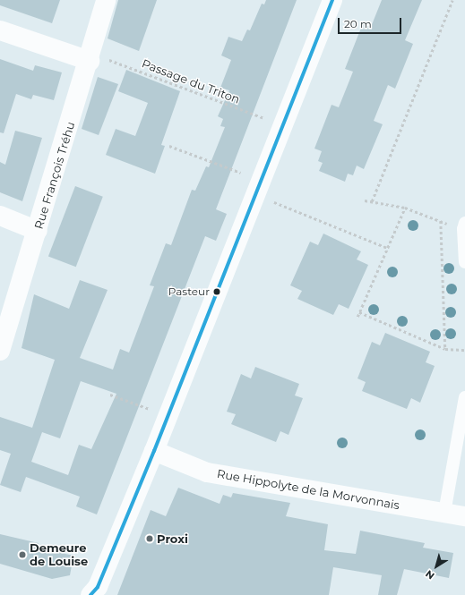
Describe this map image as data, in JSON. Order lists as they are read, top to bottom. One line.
{"streets":{"street":["Rue François Tréhu","Rue Hippolyte de la Morvonnais"],"path":["Passage du Triton"]},"crossings":[["Passage du Triton","Rue François Tréhu"]],"places":["Pasteur","Proxi","Demeure de Louise"],"scale_bar":"20 m","north":"bottom left"}
